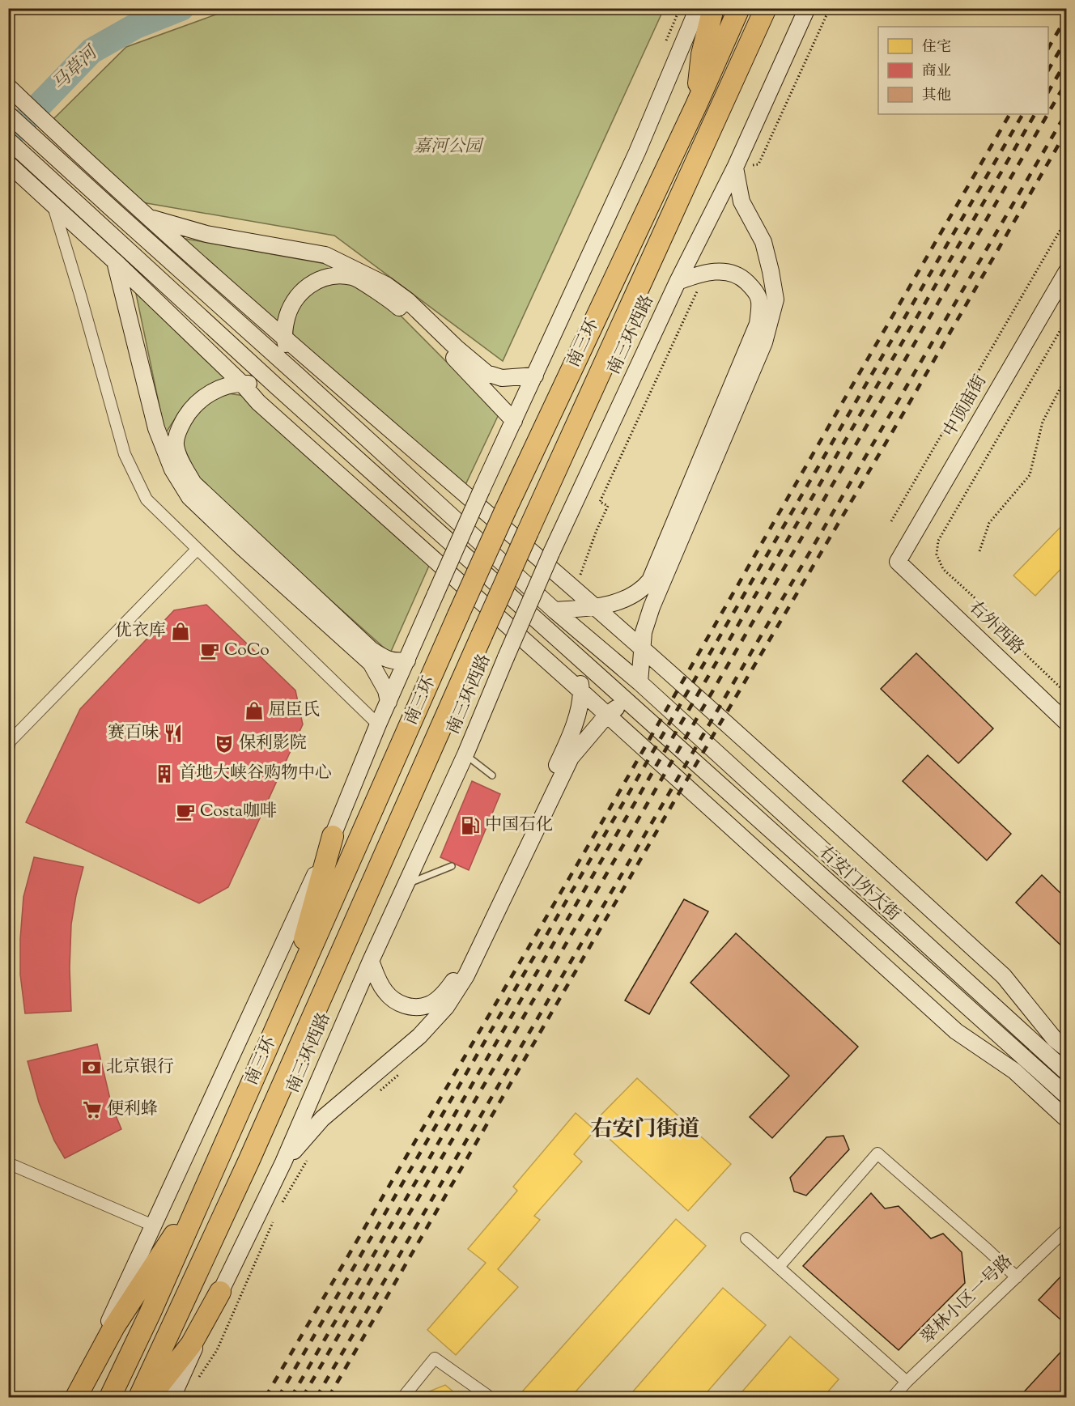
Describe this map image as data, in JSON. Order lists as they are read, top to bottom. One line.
{"streets":{"highway":["南三环"],"main road":["南三环西路","中顶庙街","右外西路","右安门外大街"],"street":["翠林小区一号路"]},"crossings":[["中顶庙街","右外西路"]],"districts":["右安门街道"],"water":["马草河"],"parks":["嘉河公园"],"places":{"shop":["优衣库","屈臣氏"],"cafe":["CoCo","Costa咖啡"],"restaurant":["赛百味"],"theatre":["保利影院"],"building":["首地大峡谷购物中心"],"fuel station":["中国石化"],"bank":["北京银行"],"supermarket":["便利蜂"]},"legend":["住宅","商业","其他"]}
